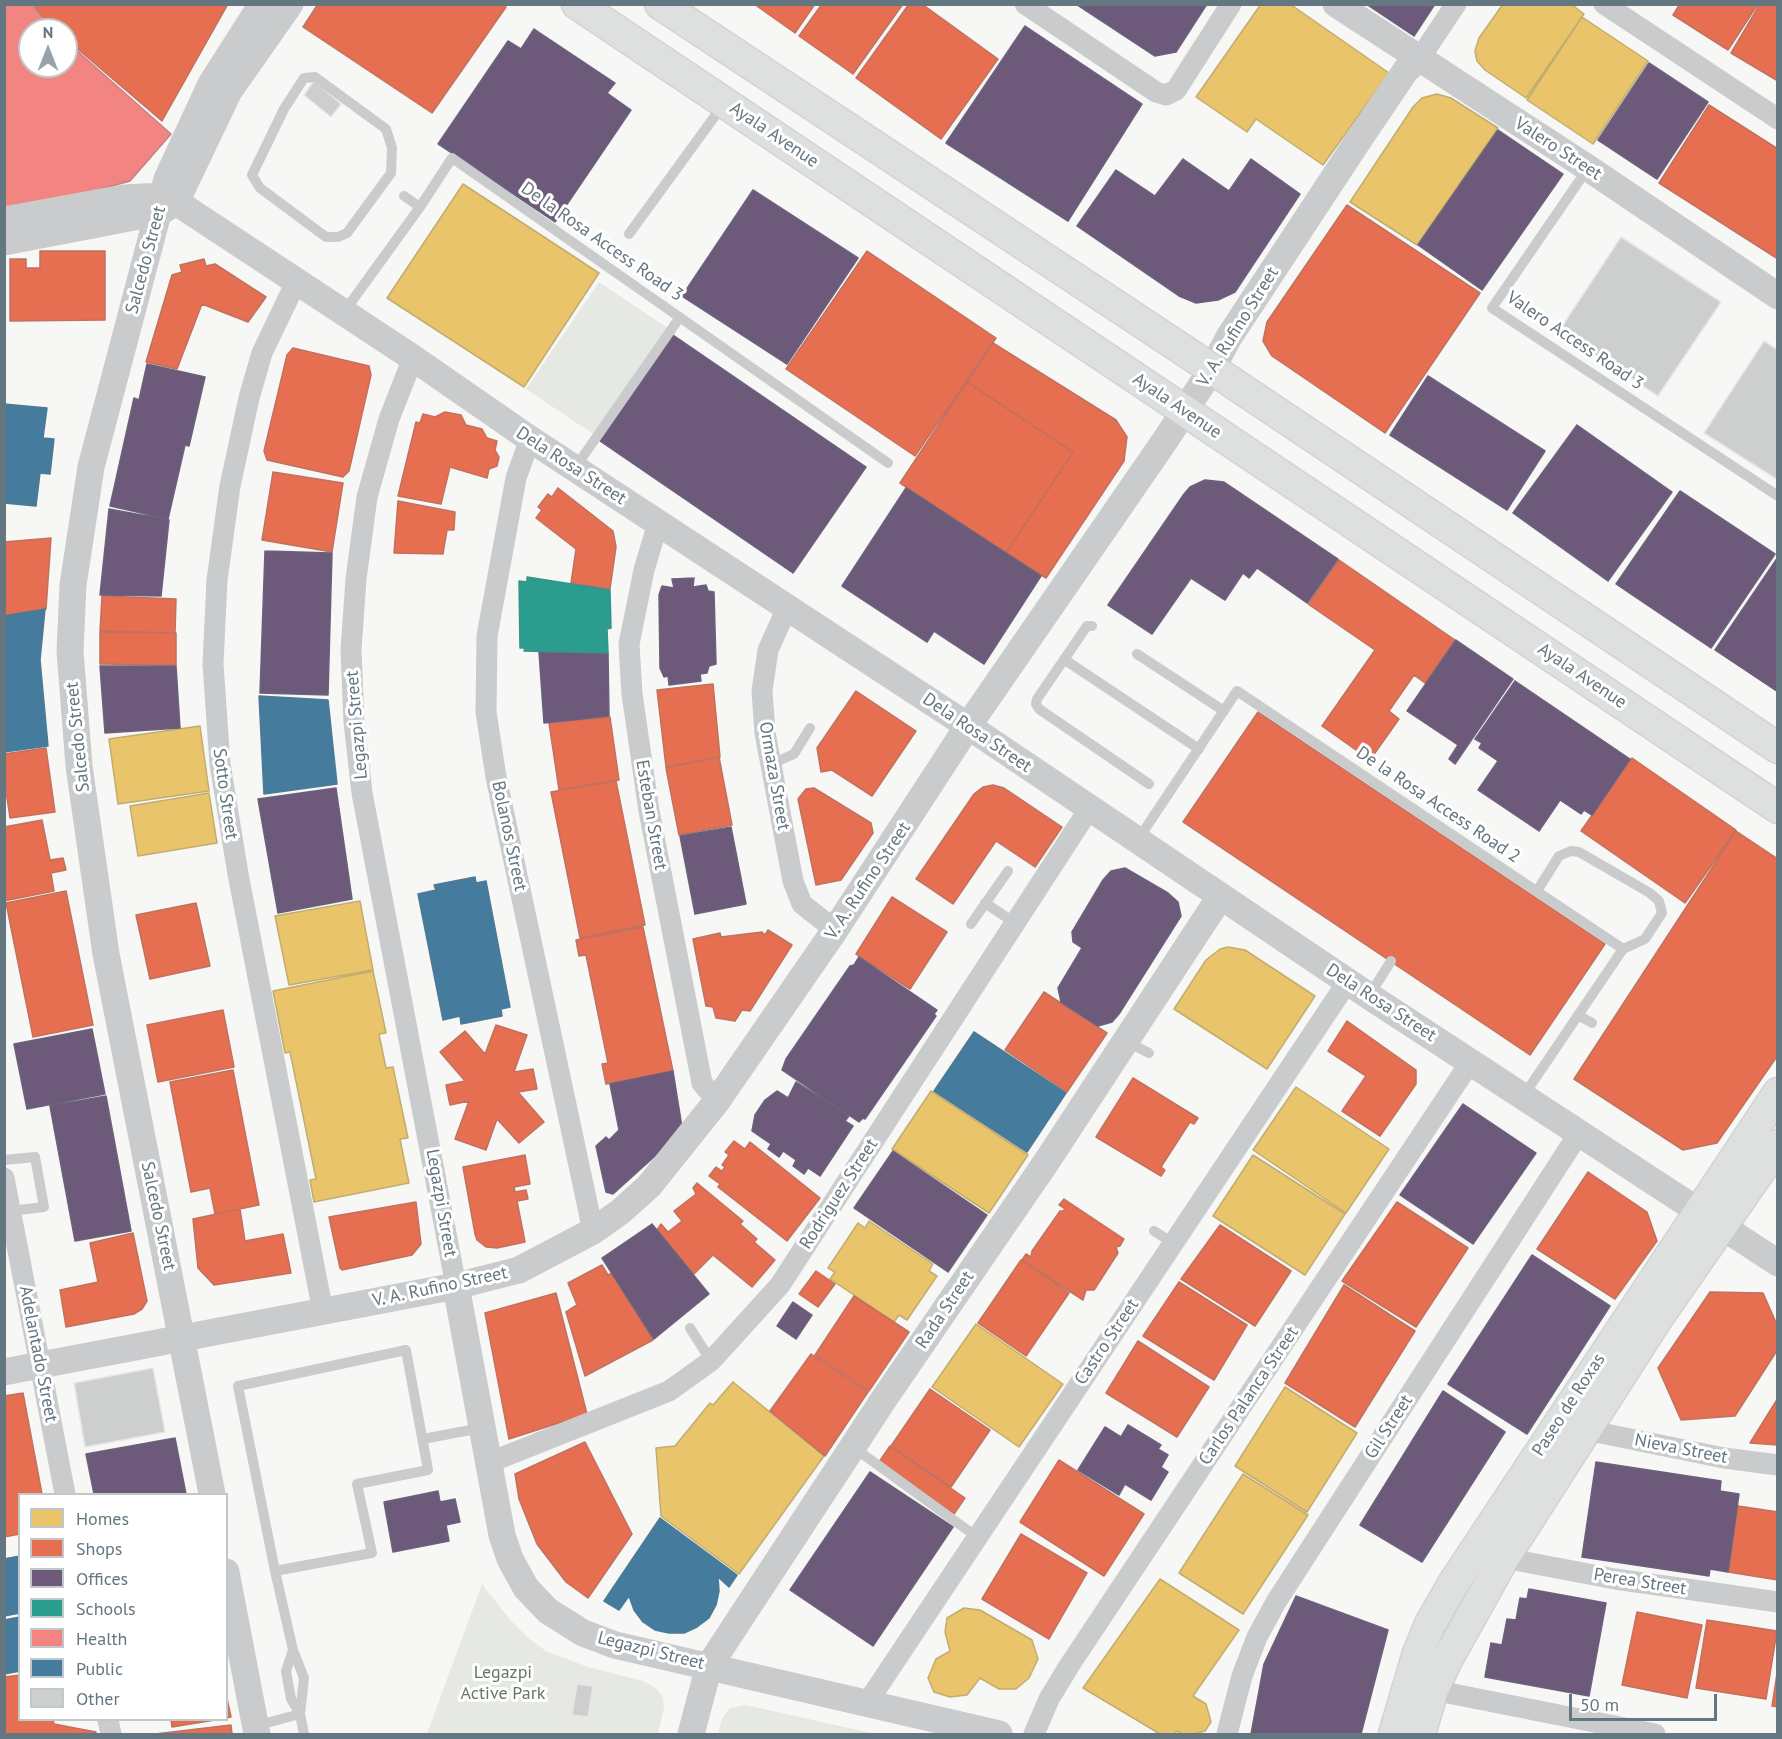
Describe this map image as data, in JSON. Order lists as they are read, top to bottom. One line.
{"streets":{"main road":["Ayala Avenue","Paseo de Roxas"],"street":["Valero Street","Salcedo Street","V. A. Rufino Street","Dela Rosa Street","Legazpi Street","Ormaza Street","Sotto Street","Esteban Street","Bolanos Street","Rodriguez Street","Rada Street","Castro Street","Adelantado Street","Carlos Palanca Street","Gil Street","Nieva Street","Perea Street"],"lane":["De la Rosa Access Road 3","Valero Access Road 3","De la Rosa Access Road 2"]},"crossings":[["Ayala Avenue","V. A. Rufino Street"],["Valero Street","V. A. Rufino Street"],["Valero Street","Valero Access Road 3"],["De la Rosa Access Road 3","Dela Rosa Street"],["Salcedo Street","V. A. Rufino Street"],["Salcedo Street","Dela Rosa Street"],["V. A. Rufino Street","Dela Rosa Street"],["V. A. Rufino Street","Legazpi Street"],["V. A. Rufino Street","Ormaza Street"],["V. A. Rufino Street","Sotto Street"],["V. A. Rufino Street","Esteban Street"],["V. A. Rufino Street","Bolanos Street"],["V. A. Rufino Street","Adelantado Street"],["Dela Rosa Street","Legazpi Street"],["Dela Rosa Street","Ormaza Street"],["Dela Rosa Street","Sotto Street"],["Dela Rosa Street","De la Rosa Access Road 2"],["Dela Rosa Street","Esteban Street"],["Dela Rosa Street","Bolanos Street"],["Dela Rosa Street","Rodriguez Street"],["Dela Rosa Street","Rada Street"],["Dela Rosa Street","Castro Street"],["Dela Rosa Street","Carlos Palanca Street"],["Dela Rosa Street","Paseo de Roxas"],["Dela Rosa Street","Gil Street"],["Legazpi Street","Rodriguez Street"],["Legazpi Street","Rada Street"],["Legazpi Street","Castro Street"],["Paseo de Roxas","Nieva Street"],["Paseo de Roxas","Perea Street"]],"parks":["Legazpi Active Park"],"legend":["Homes","Shops","Offices","Schools","Health","Public","Other"],"scale_bar":"50 m","north":"top"}
